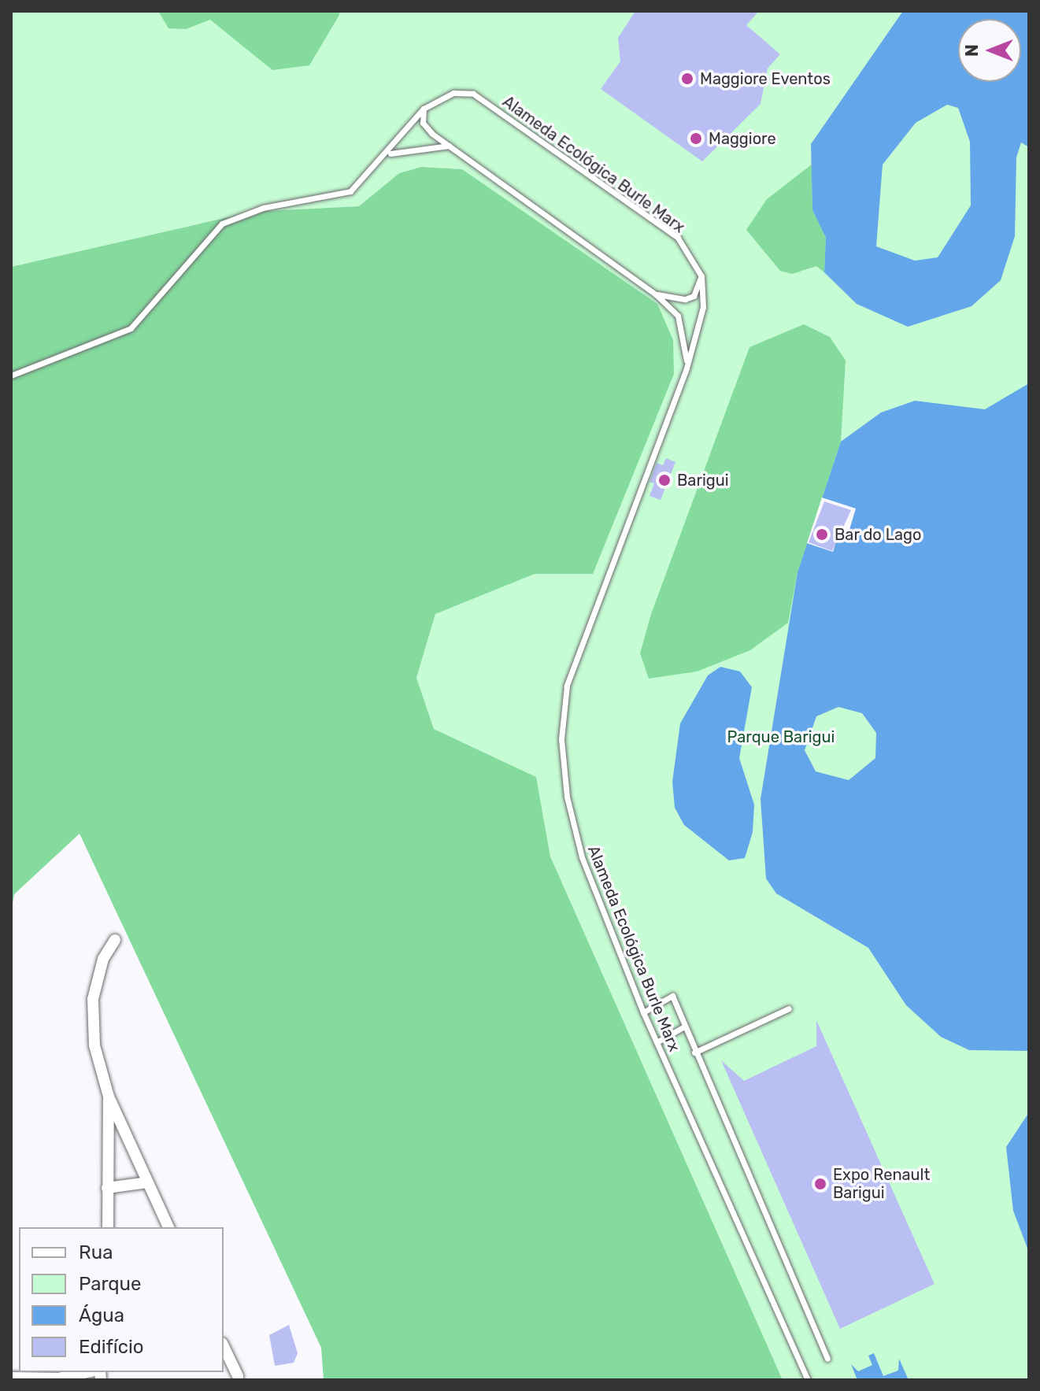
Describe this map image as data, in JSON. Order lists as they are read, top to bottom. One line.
{"streets":{"lane":["Alameda Ecológica Burle Marx"]},"parks":["Parque Barigui"],"places":["Maggiore Eventos","Maggiore","Barigui","Bar do Lago","Expo Renault Barigui"],"legend":["Rua","Parque","Água","Edifício"],"north":"left"}
